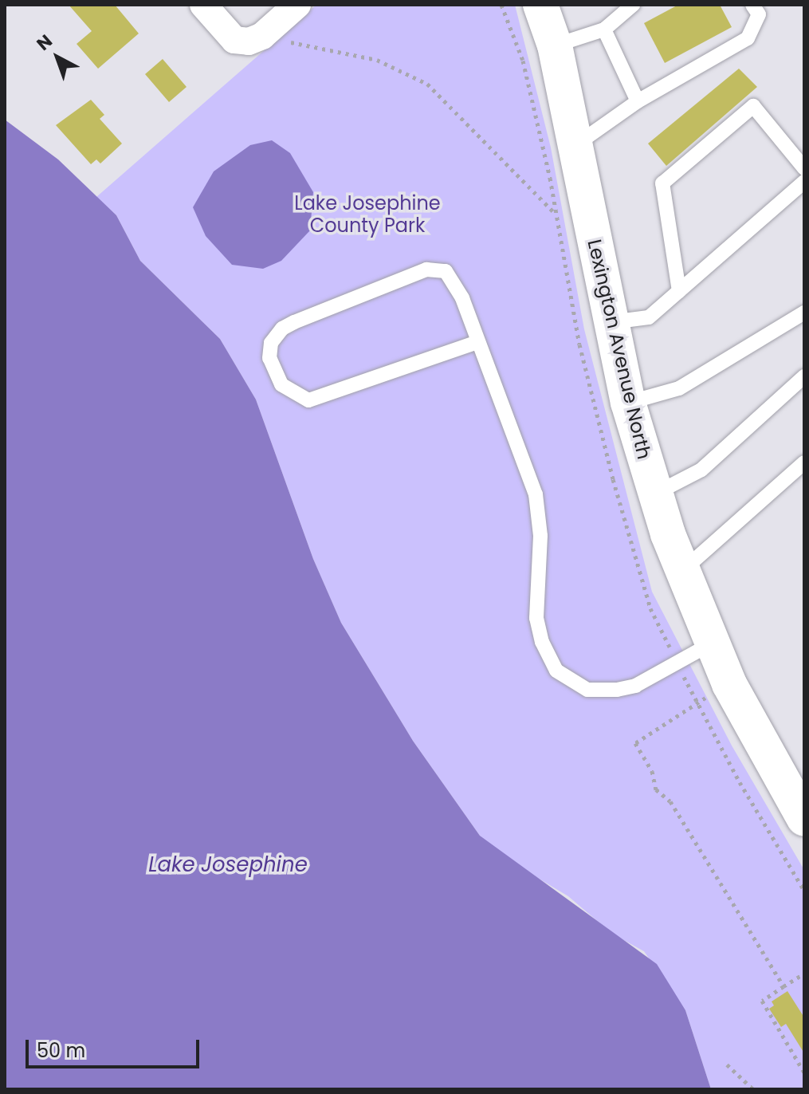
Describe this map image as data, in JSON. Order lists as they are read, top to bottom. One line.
{"streets":{"main road":["Lexington Avenue North"]},"water":["Lake Josephine"],"parks":["Lake Josephine County Park"],"scale_bar":"50 m","north":"top left"}
